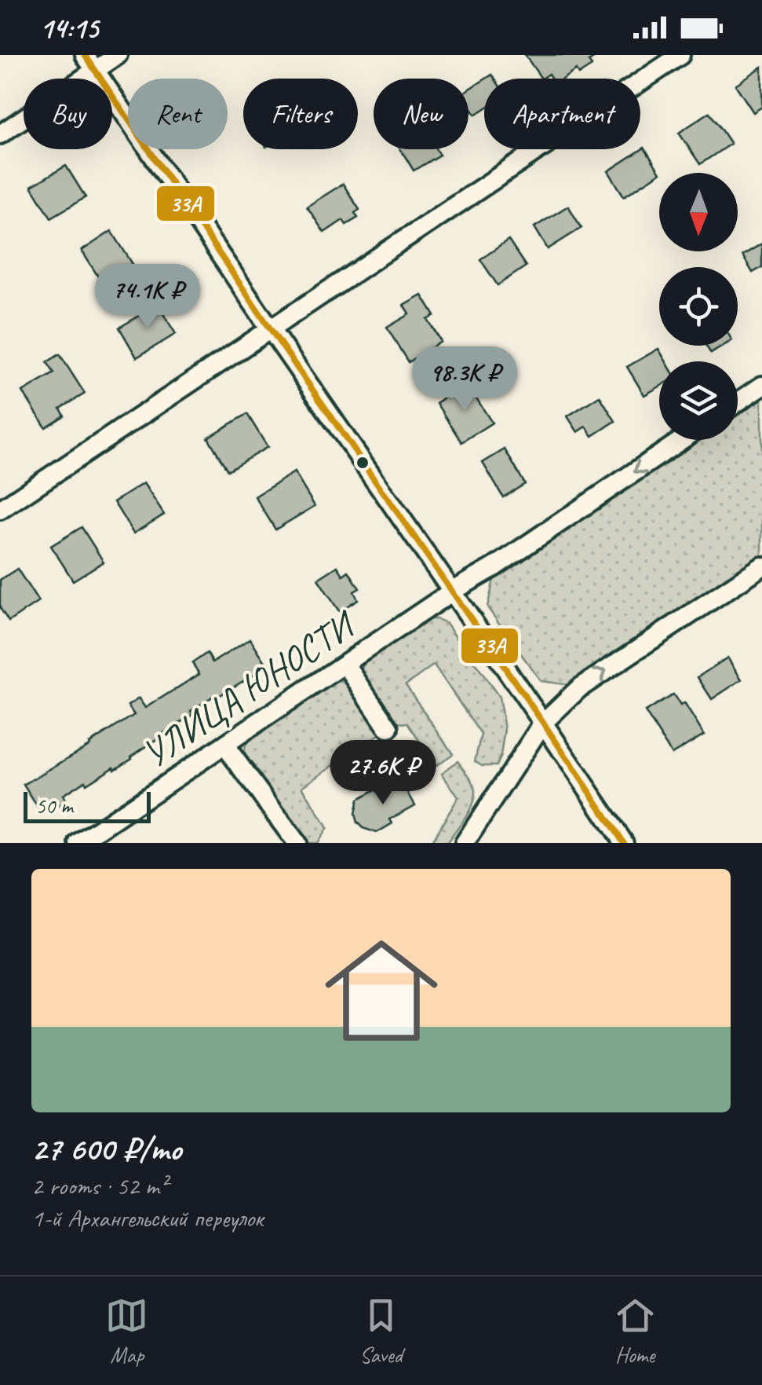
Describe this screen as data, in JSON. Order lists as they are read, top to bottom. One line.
{"streets":{"street":["УЛИЦА ЮНОСТИ"]},"lines":["transit line 33А"],"scale_bar":"50 m","north":"bottom","page":{"status":"14:15","chip":["Buy","Rent","Filters","New","Apartment"],"price":["74.1K ₽","98.3K ₽","27.6K ₽"],"scale":"50 m","list":[{"name":"27 600 ₽/mo","note":"2 rooms · 52 m² · 1-й Архангельский переулок"}],"tabs":["Map","Saved","Home"]}}
